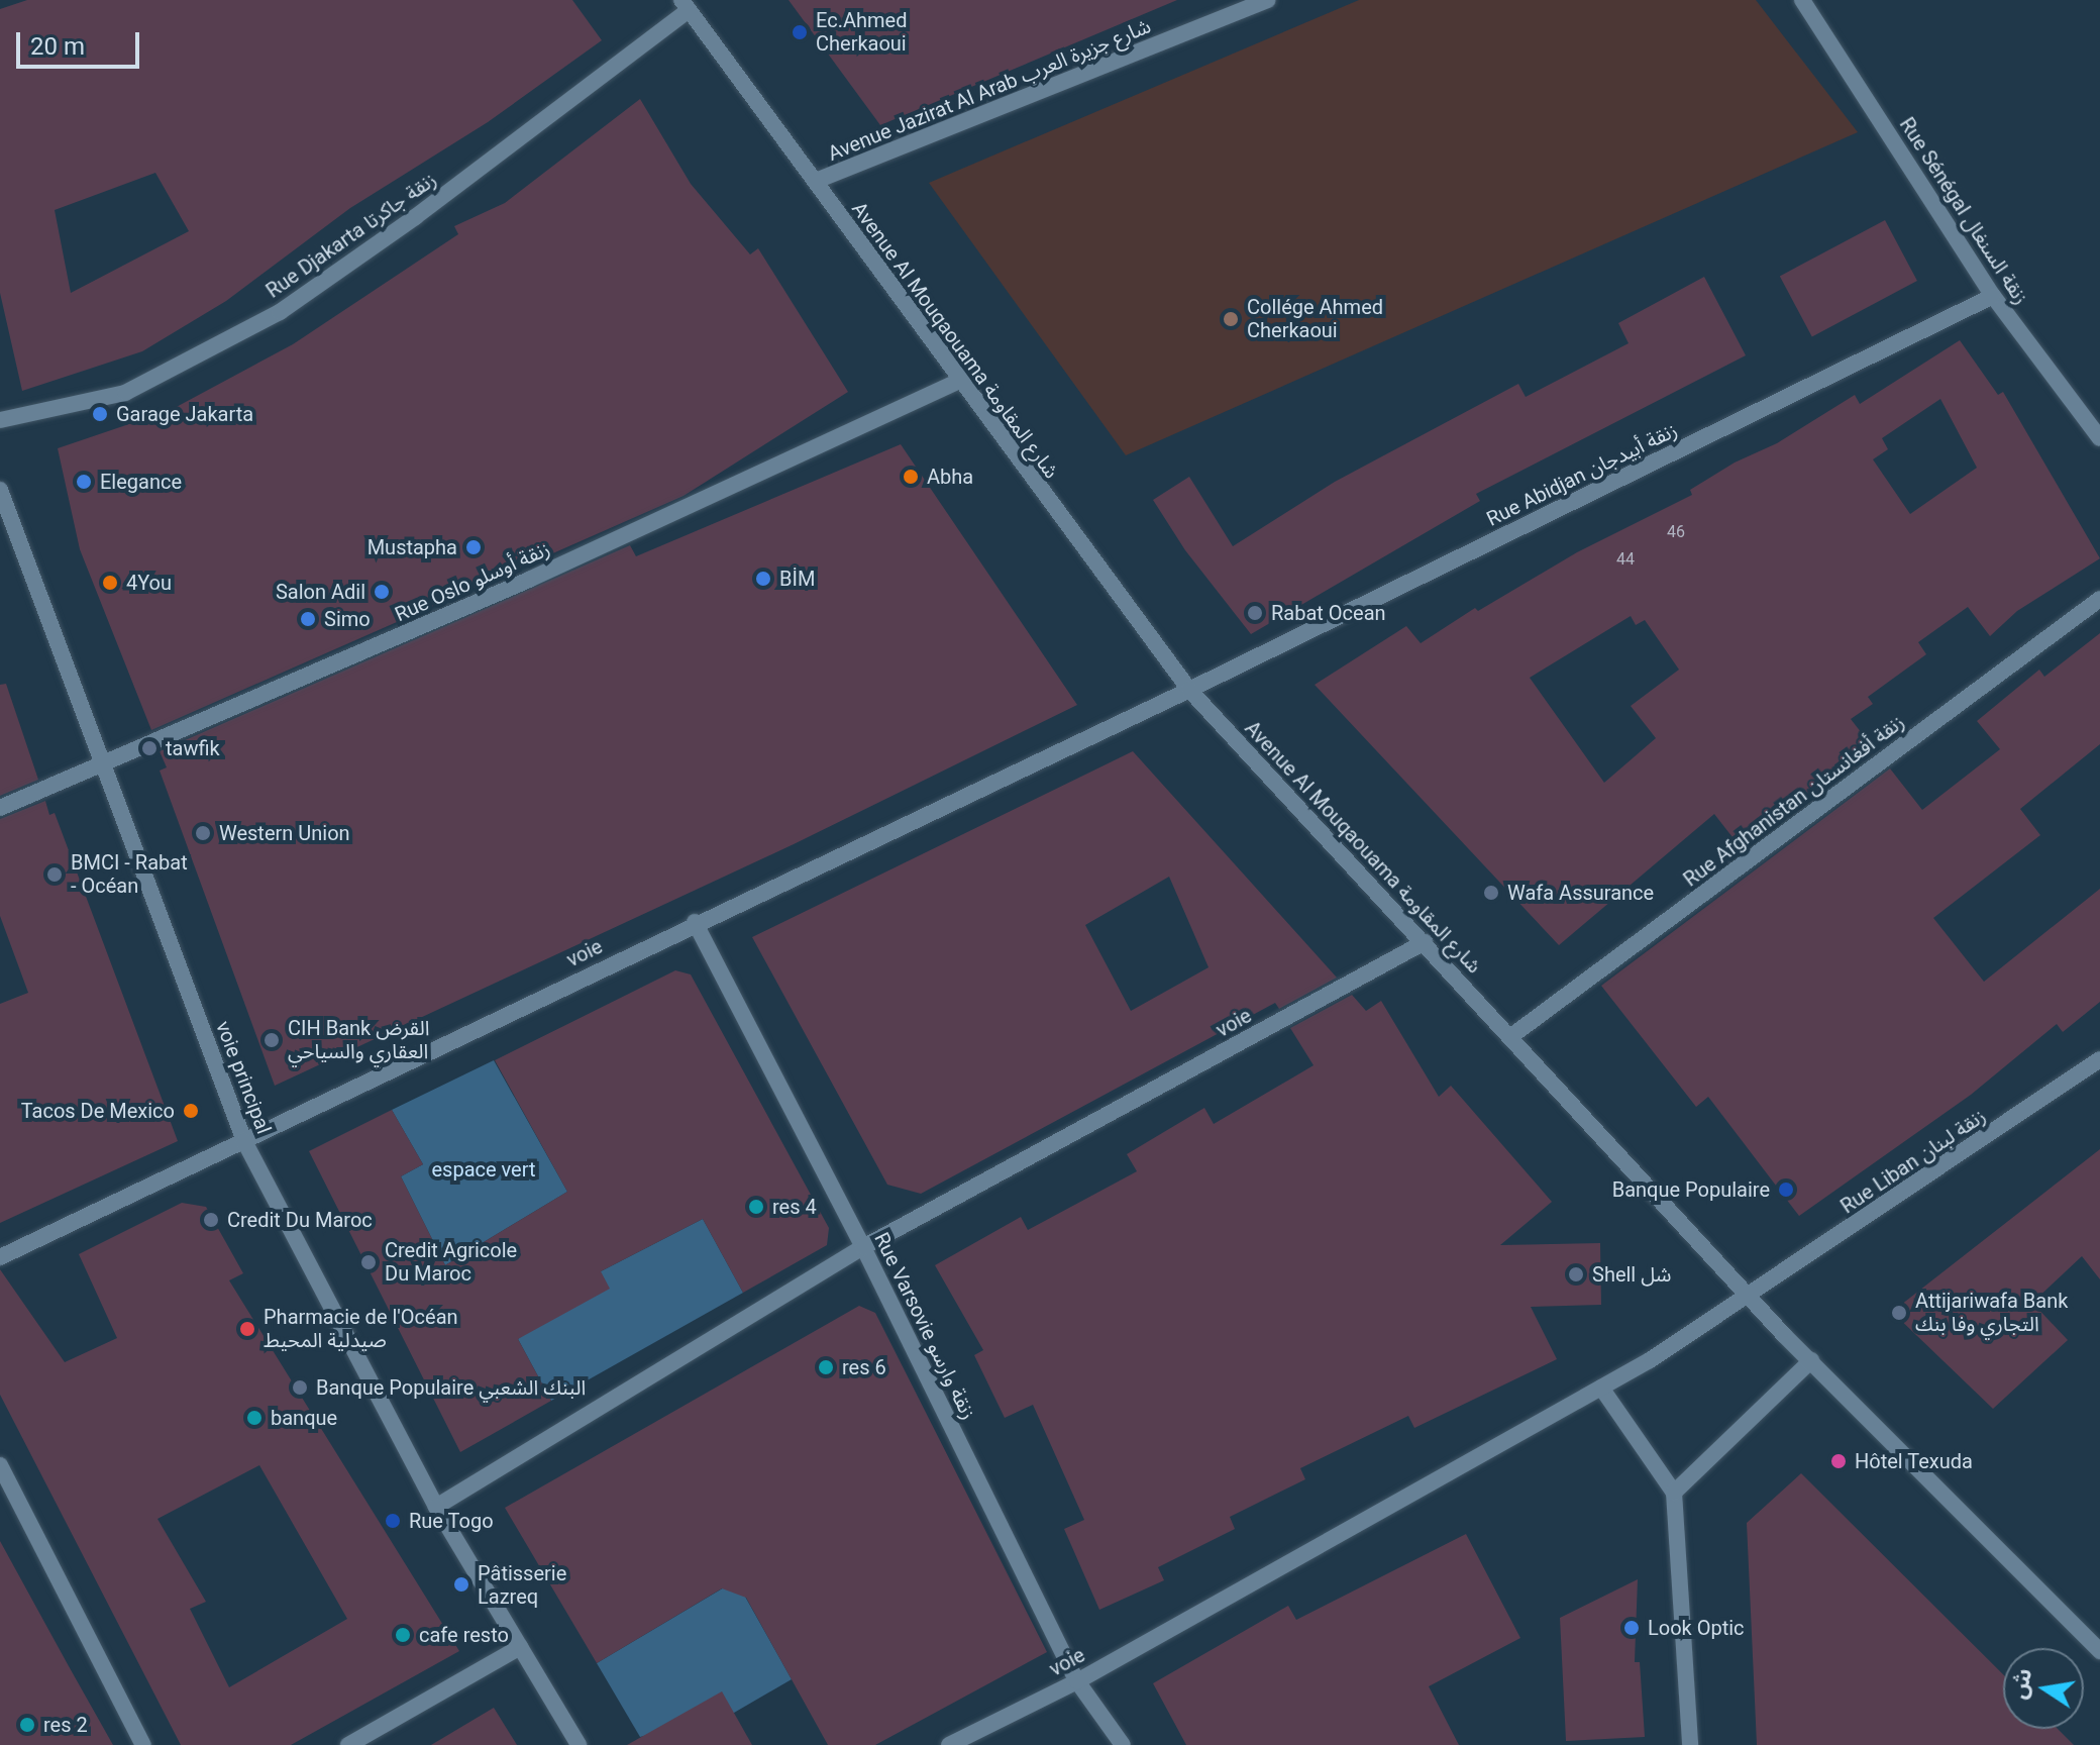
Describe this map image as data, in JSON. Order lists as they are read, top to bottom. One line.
{"streets":{"street":["Avenue Jazirat Al Arab شارع جزيرة العرب","Rue Sénégal زنقة السنغال","Rue Djakarta زنقة جاكرتا","Avenue Al Mouqaouama شارع المقاومة","Rue Abidjan زنقة أبيدجان","Rue Oslo زنقة أوسلو","Rue Afghanistan زنقة أفغانستان","voie","voie principal","Rue Liban زنقة لبنان","Rue Varsovie زنقة وارسو"]},"crossings":[["Avenue Jazirat Al Arab شارع جزيرة العرب","Avenue Al Mouqaouama شارع المقاومة"],["Rue Sénégal زنقة السنغال","Rue Abidjan زنقة أبيدجان"],["Rue Djakarta زنقة جاكرتا","Avenue Al Mouqaouama شارع المقاومة"],["Avenue Al Mouqaouama شارع المقاومة","Rue Abidjan زنقة أبيدجان"],["Avenue Al Mouqaouama شارع المقاومة","Rue Oslo زنقة أوسلو"],["Avenue Al Mouqaouama شارع المقاومة","Rue Afghanistan زنقة أفغانستان"],["Avenue Al Mouqaouama شارع المقاومة","voie"],["Avenue Al Mouqaouama شارع المقاومة","Rue Liban زنقة لبنان"],["Rue Abidjan زنقة أبيدجان","voie"],["Rue Oslo زنقة أوسلو","voie principal"],["voie","voie principal"],["voie","Rue Liban زنقة لبنان"],["voie","Rue Varsovie زنقة وارسو"]],"parks":["espace vert"],"places":["Ec.Ahmed Cherkaoui","Collége Ahmed Cherkaoui","Garage Jakarta","Abha","Elegance","Mustapha","BİM","4You","Salon Adil","Rabat Ocean","Simo","tawfik","Western Union","BMCI - Rabat - Océan","Wafa Assurance","CIH Bank القرض العقاري والسياحي","Tacos De Mexico","Banque Populaire","res 4","Credit Du Maroc","Credit Agricole Du Maroc","Shell شل","Attijariwafa Bank التجاري وفا بنك","Pharmacie de l'Océan صيدلية المحيط","res 6","Banque Populaire البنك الشعبي","banque","Hôtel Texuda","Rue Togo","Pâtisserie Lazreq","Look Optic","cafe resto","res 2"],"house_numbers":["46","44"],"scale_bar":"20 m","north":"left"}
